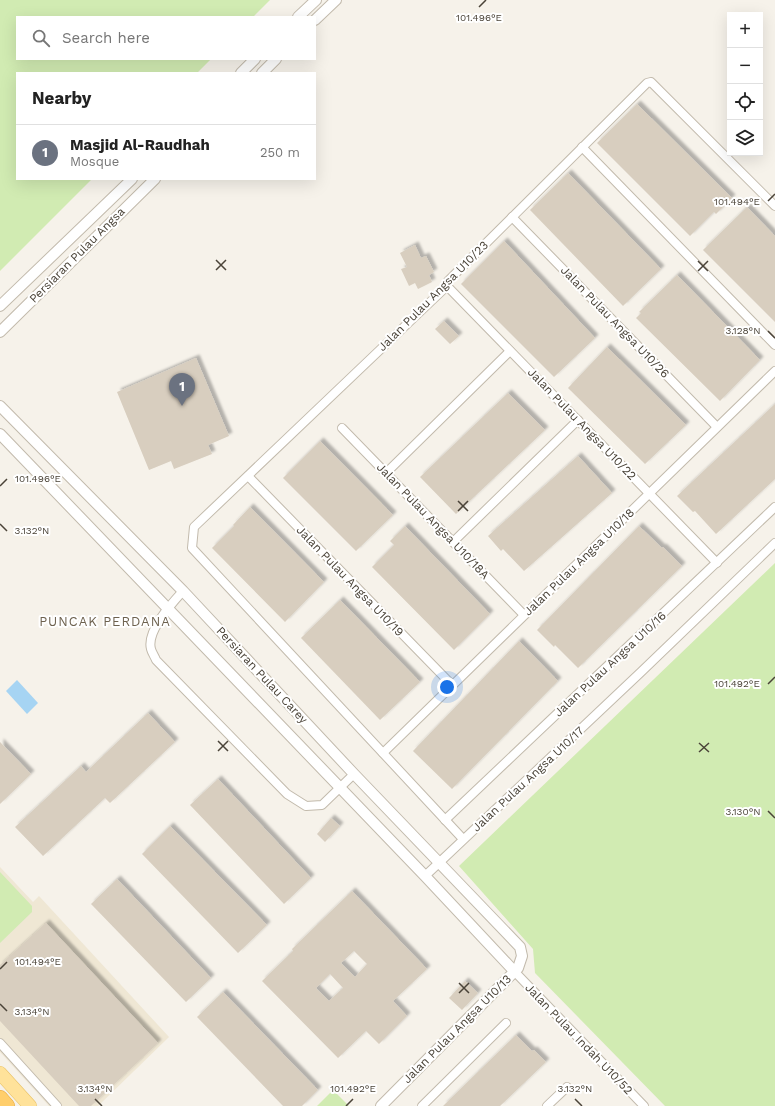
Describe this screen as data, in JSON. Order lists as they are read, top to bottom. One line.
{"streets":{"street":["Persiaran Pulau Angsa","Jalan Pulau Angsa U10/23","Jalan Pulau Angsa U10/26","Jalan Pulau Angsa U10/22","Jalan Pulau Angsa U10/18A","Jalan Pulau Angsa U10/18","Jalan Pulau Angsa U10/19","Jalan Pulau Angsa U10/16","Persiaran Pulau Carey","Jalan Pulau Angsa U10/17","Jalan Pulau Angsa U10/13","Jalan Pulau Indah U10/52"]},"crossings":[["Jalan Pulau Angsa U10/23","Jalan Pulau Angsa U10/26"],["Jalan Pulau Angsa U10/23","Jalan Pulau Angsa U10/22"],["Jalan Pulau Angsa U10/23","Jalan Pulau Angsa U10/19"],["Jalan Pulau Angsa U10/23","Jalan Pulau Angsa U10/17"],["Jalan Pulau Angsa U10/26","Jalan Pulau Angsa U10/18"],["Jalan Pulau Angsa U10/22","Jalan Pulau Angsa U10/18"],["Jalan Pulau Angsa U10/22","Jalan Pulau Angsa U10/16"],["Jalan Pulau Angsa U10/18A","Jalan Pulau Angsa U10/18"],["Jalan Pulau Angsa U10/18","Jalan Pulau Angsa U10/19"],["Jalan Pulau Angsa U10/18","Jalan Pulau Angsa U10/17"],["Jalan Pulau Angsa U10/16","Jalan Pulau Angsa U10/17"],["Persiaran Pulau Carey","Jalan Pulau Angsa U10/13"],["Persiaran Pulau Carey","Jalan Pulau Indah U10/52"],["Jalan Pulau Angsa U10/13","Jalan Pulau Indah U10/52"]],"districts":["PUNCAK PERDANA"],"page":{"map_buttons":["+","−"],"search":"Search here","heading":"Nearby","list":[{"mark":"1","name":"Masjid Al-Raudhah","note":"Mosque","value":"250 m"}],"pins":"1"},"coordinates":["101.496°E","101.494°E","3.128°N","3.132°N","101.492°E","3.130°N","3.134°N"]}
